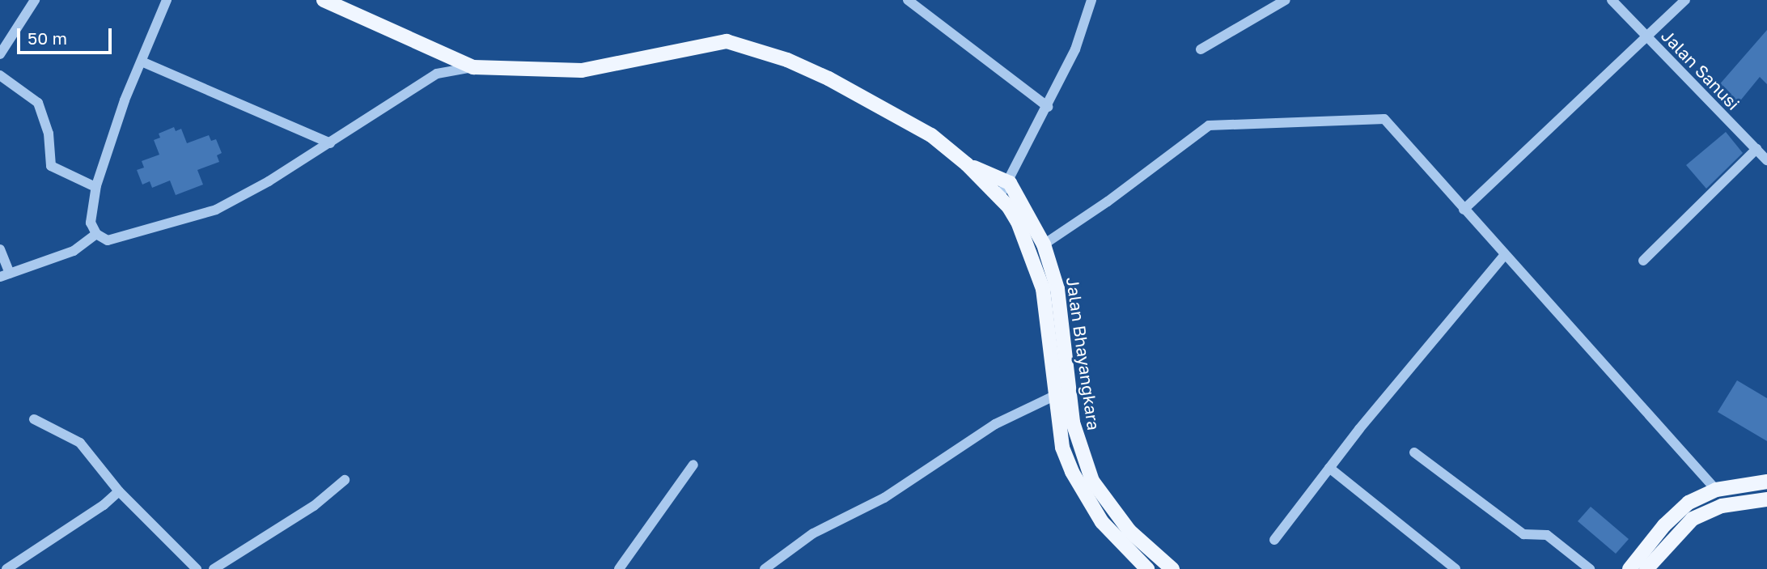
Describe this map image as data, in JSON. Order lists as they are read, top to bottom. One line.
{"streets":{"main road":["Jalan Bhayangkara"],"street":["Jalan Sanusi"]},"scale_bar":"50 m"}
